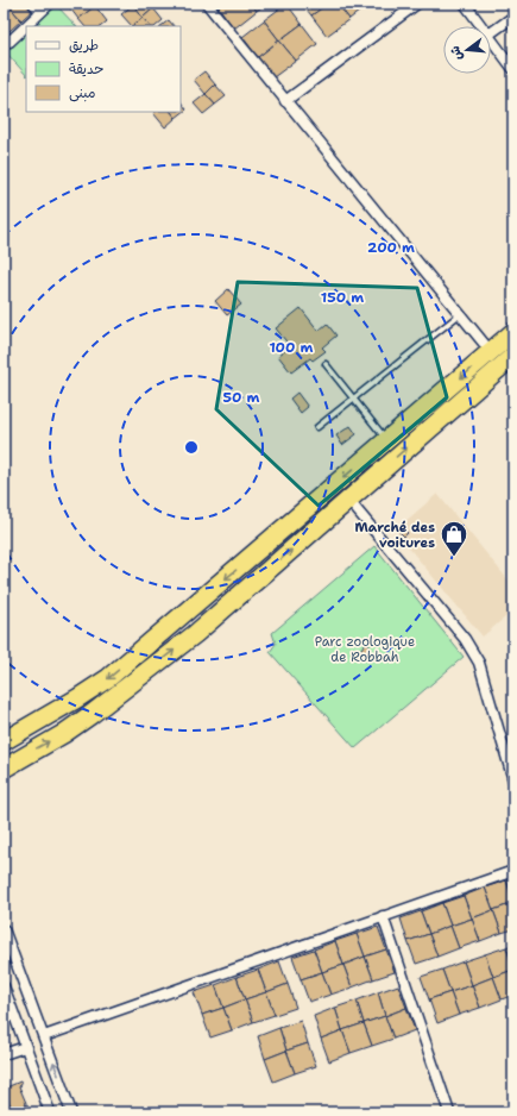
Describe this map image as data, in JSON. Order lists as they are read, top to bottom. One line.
{"parks":["Parc zoologique de Robbah"],"places":{"shop":["Marché des voitures"]},"legend":["طريق","حديقة","مبنى"],"north":"left","rings":["200 m","150 m","100 m","50 m"]}
